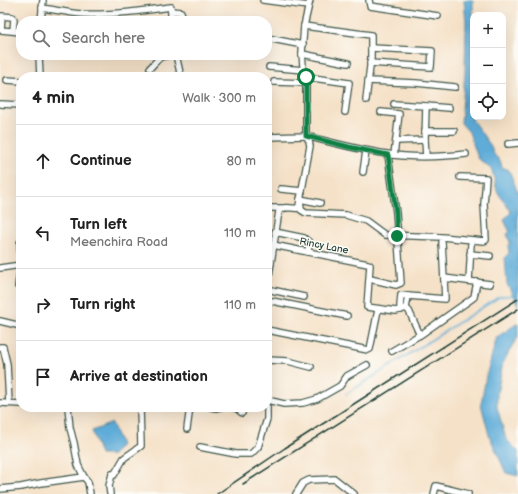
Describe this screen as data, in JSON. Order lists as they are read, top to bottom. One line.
{"streets":{"street":["Rincy Lane"]},"page":{"map_buttons":["+","−"],"search":"Search here","heading":["4 min","Walk · 300 m"],"list":[["Continue","80 m"],["Turn left","Meenchira Road","110 m"],["Turn right","110 m"],"Arrive at destination"]}}
